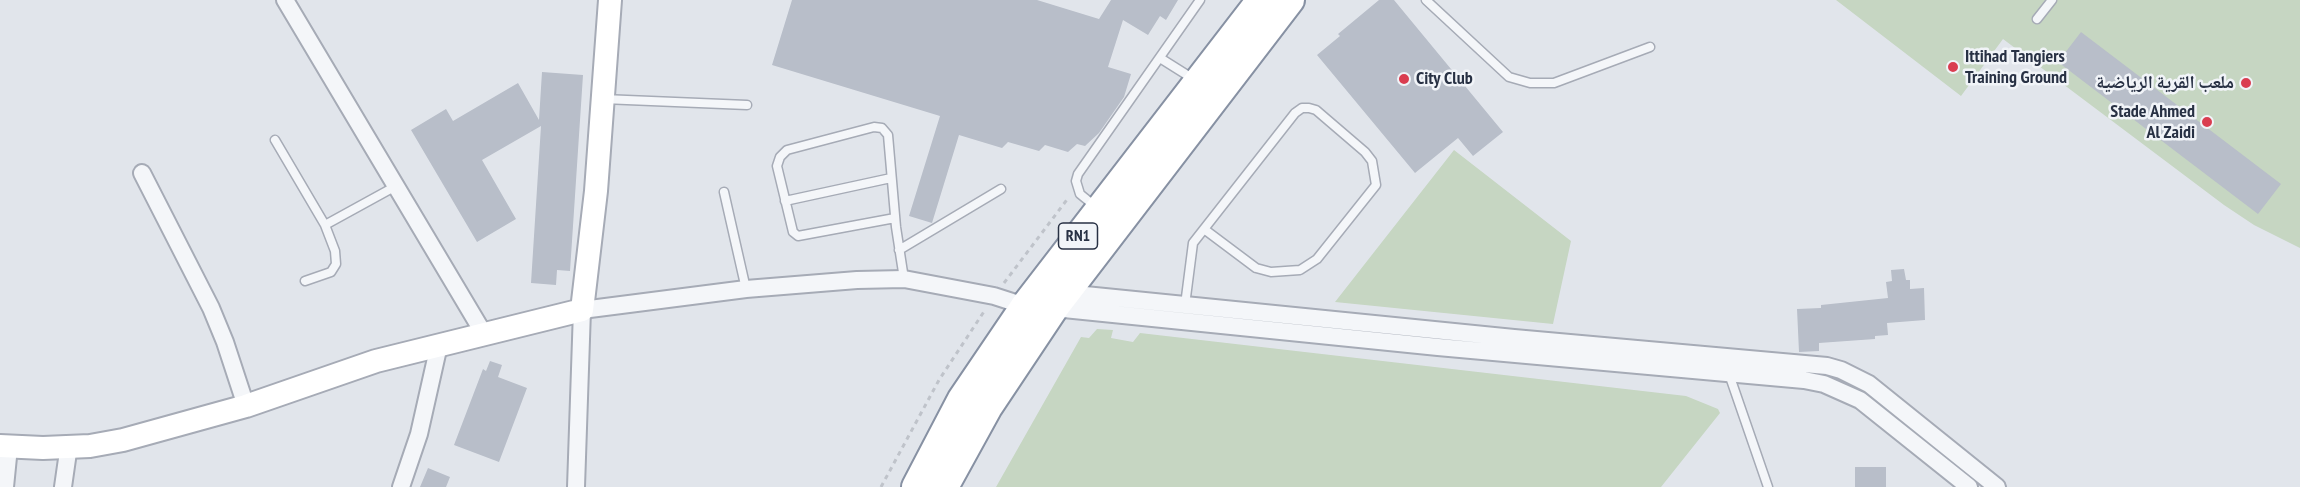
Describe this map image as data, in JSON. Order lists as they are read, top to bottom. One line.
{"streets":{"highway":["RN1"]},"places":["Ittihad Tangiers Training Ground","City Club","ملعب القرية الرياضية","Stade Ahmed Al Zaidi"]}
